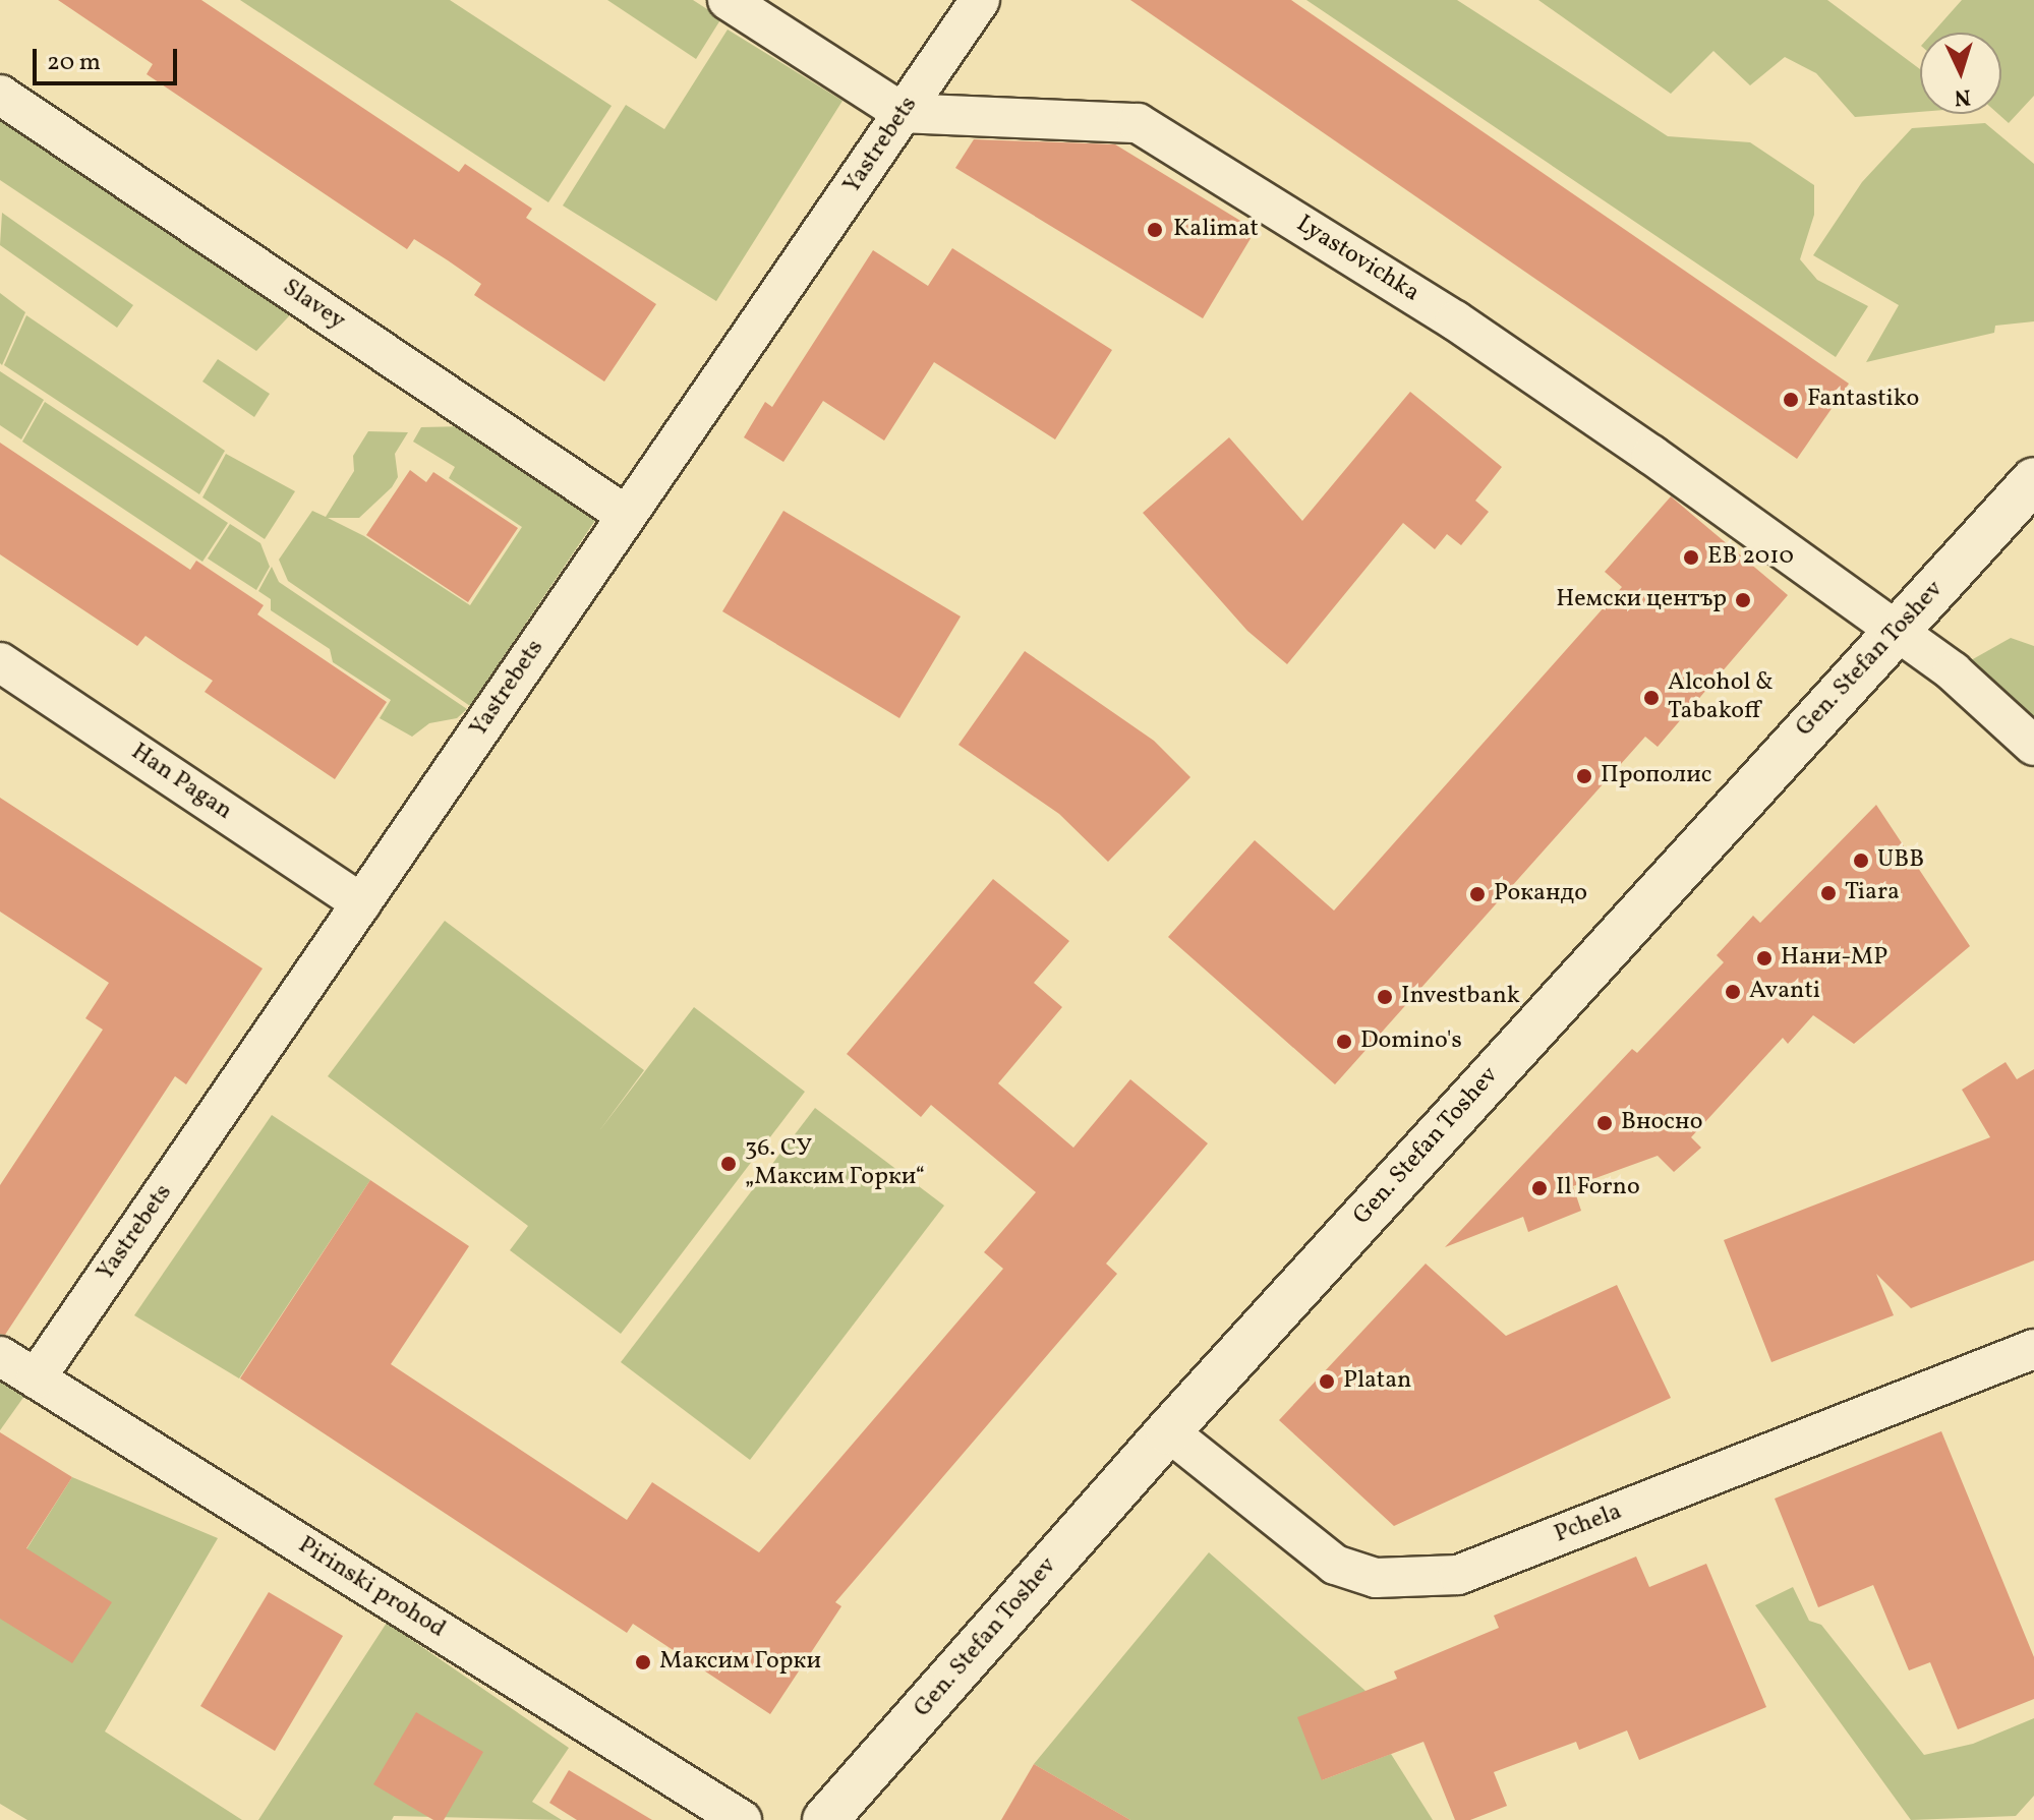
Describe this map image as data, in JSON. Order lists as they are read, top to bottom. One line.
{"streets":{"street":["Yastrebets","Lyastovichka","Slavey","Gen. Stefan Toshev","Han Pagan","Pchela","Pirinski prohod"]},"crossings":[["Yastrebets","Lyastovichka"],["Yastrebets","Slavey"],["Yastrebets","Han Pagan"],["Yastrebets","Pirinski prohod"],["Lyastovichka","Gen. Stefan Toshev"],["Gen. Stefan Toshev","Pchela"]],"places":["Kalimat","Fantastiko","ЕВ 2010","Немски център","Alcohol & Tabakoff","Прополис","UBB","Tiara","Рокандо","Нани-МР","Avanti","Investbank","Domino's","Вносно","36. СУ „Максим Горки“","Il Forno","Platan","Максим Горки"],"scale_bar":"20 m","north":"bottom"}
